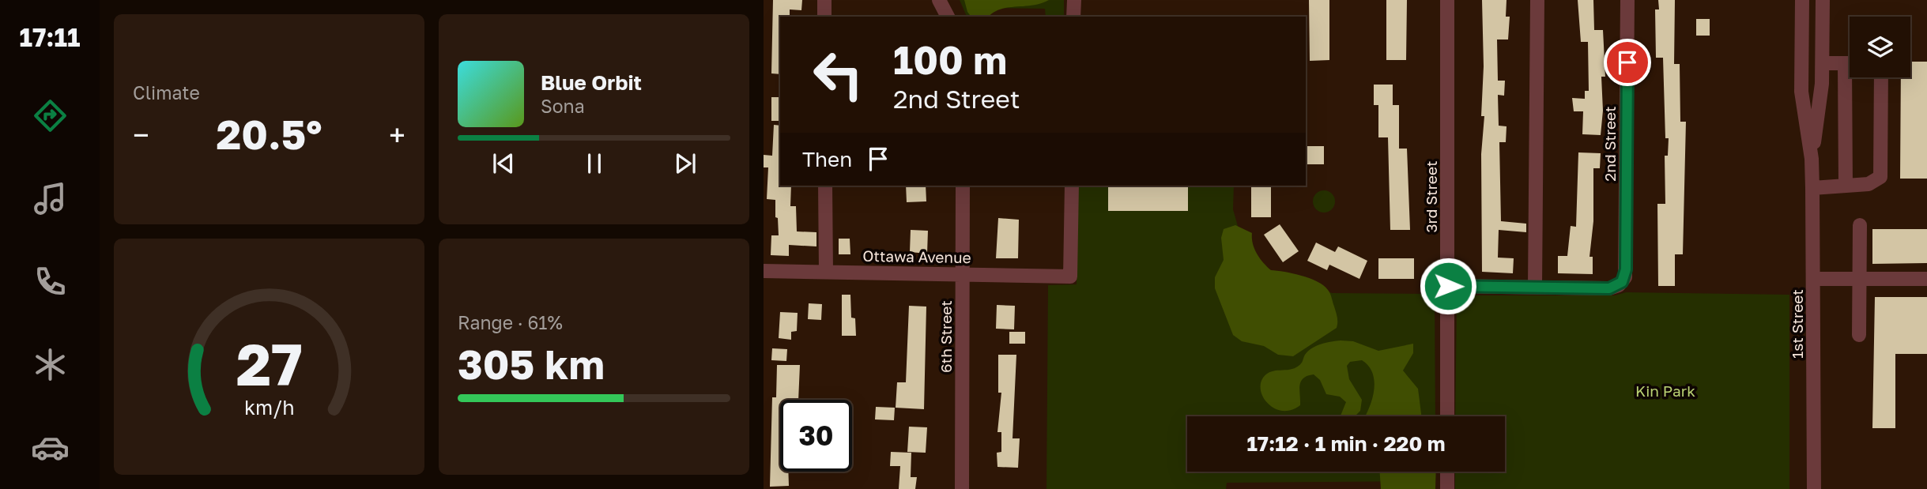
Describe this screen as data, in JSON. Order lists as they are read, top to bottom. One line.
{"streets":{"street":["2nd Street","3rd Street","Ottawa Avenue","1st Street","6th Street"]},"crossings":[["Ottawa Avenue","6th Street"]],"parks":["Kin Park"],"page":{"tabs":"17:11","tile":["Climate",["Range · 61%","305 km"]],"turn":["100 m","2nd Street"],"song":["Blue Orbit","Sona"],"heat":["−","20.5°","+"],"then":"Then","limit":"30","trip":"17:12 · 1 min · 220 m","gauge":["27","km/h"]}}
